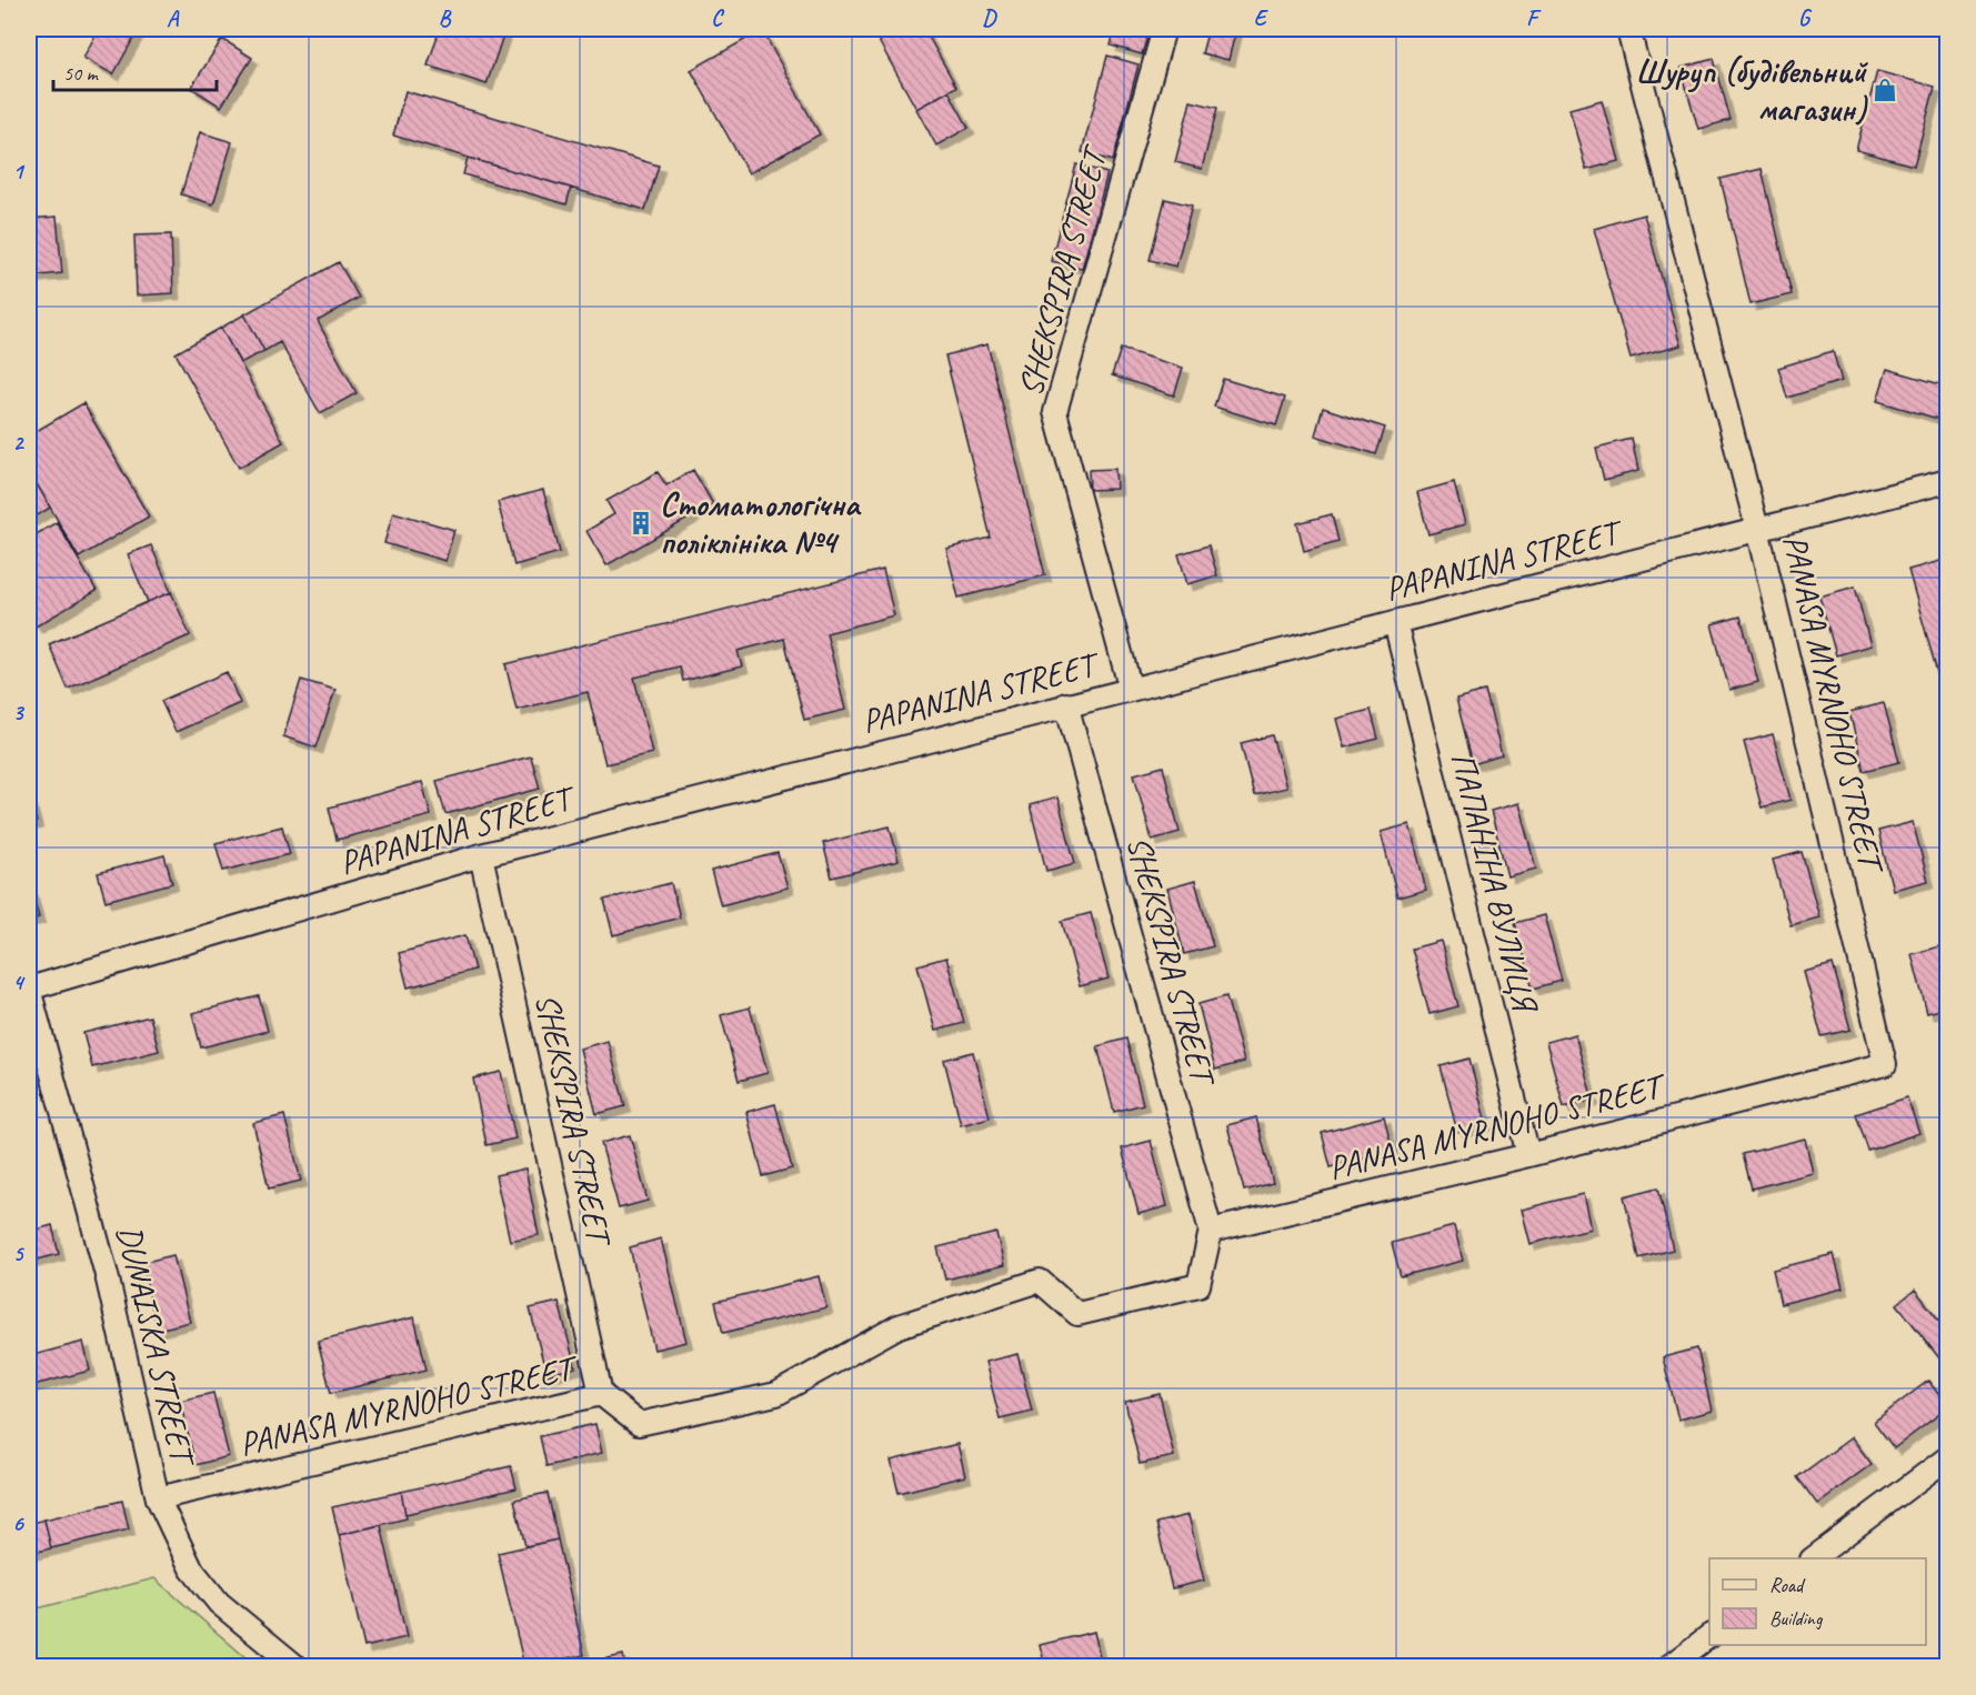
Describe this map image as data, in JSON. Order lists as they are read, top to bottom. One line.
{"streets":{"street":["SHEKSPIRA STREET","PAPANINA STREET","PANASA MYRNOHO STREET","ПАПАНІНА ВУЛИЦЯ","DUNAISKA STREET"]},"crossings":[["SHEKSPIRA STREET","PAPANINA STREET"],["SHEKSPIRA STREET","PANASA MYRNOHO STREET"],["PAPANINA STREET","PANASA MYRNOHO STREET"],["PAPANINA STREET","ПАПАНІНА ВУЛИЦЯ"],["PAPANINA STREET","DUNAISKA STREET"],["PANASA MYRNOHO STREET","ПАПАНІНА ВУЛИЦЯ"],["PANASA MYRNOHO STREET","DUNAISKA STREET"]],"places":{"shop":["Шуруп (будівельний магазин)"],"building":["Стоматологічна поліклініка №4"]},"legend":["Road","Building"],"scale_bar":"50 m","grid":{"columns":["A","B","C","D","E","F","G"],"rows":["1","2","3","4","5","6"]}}
